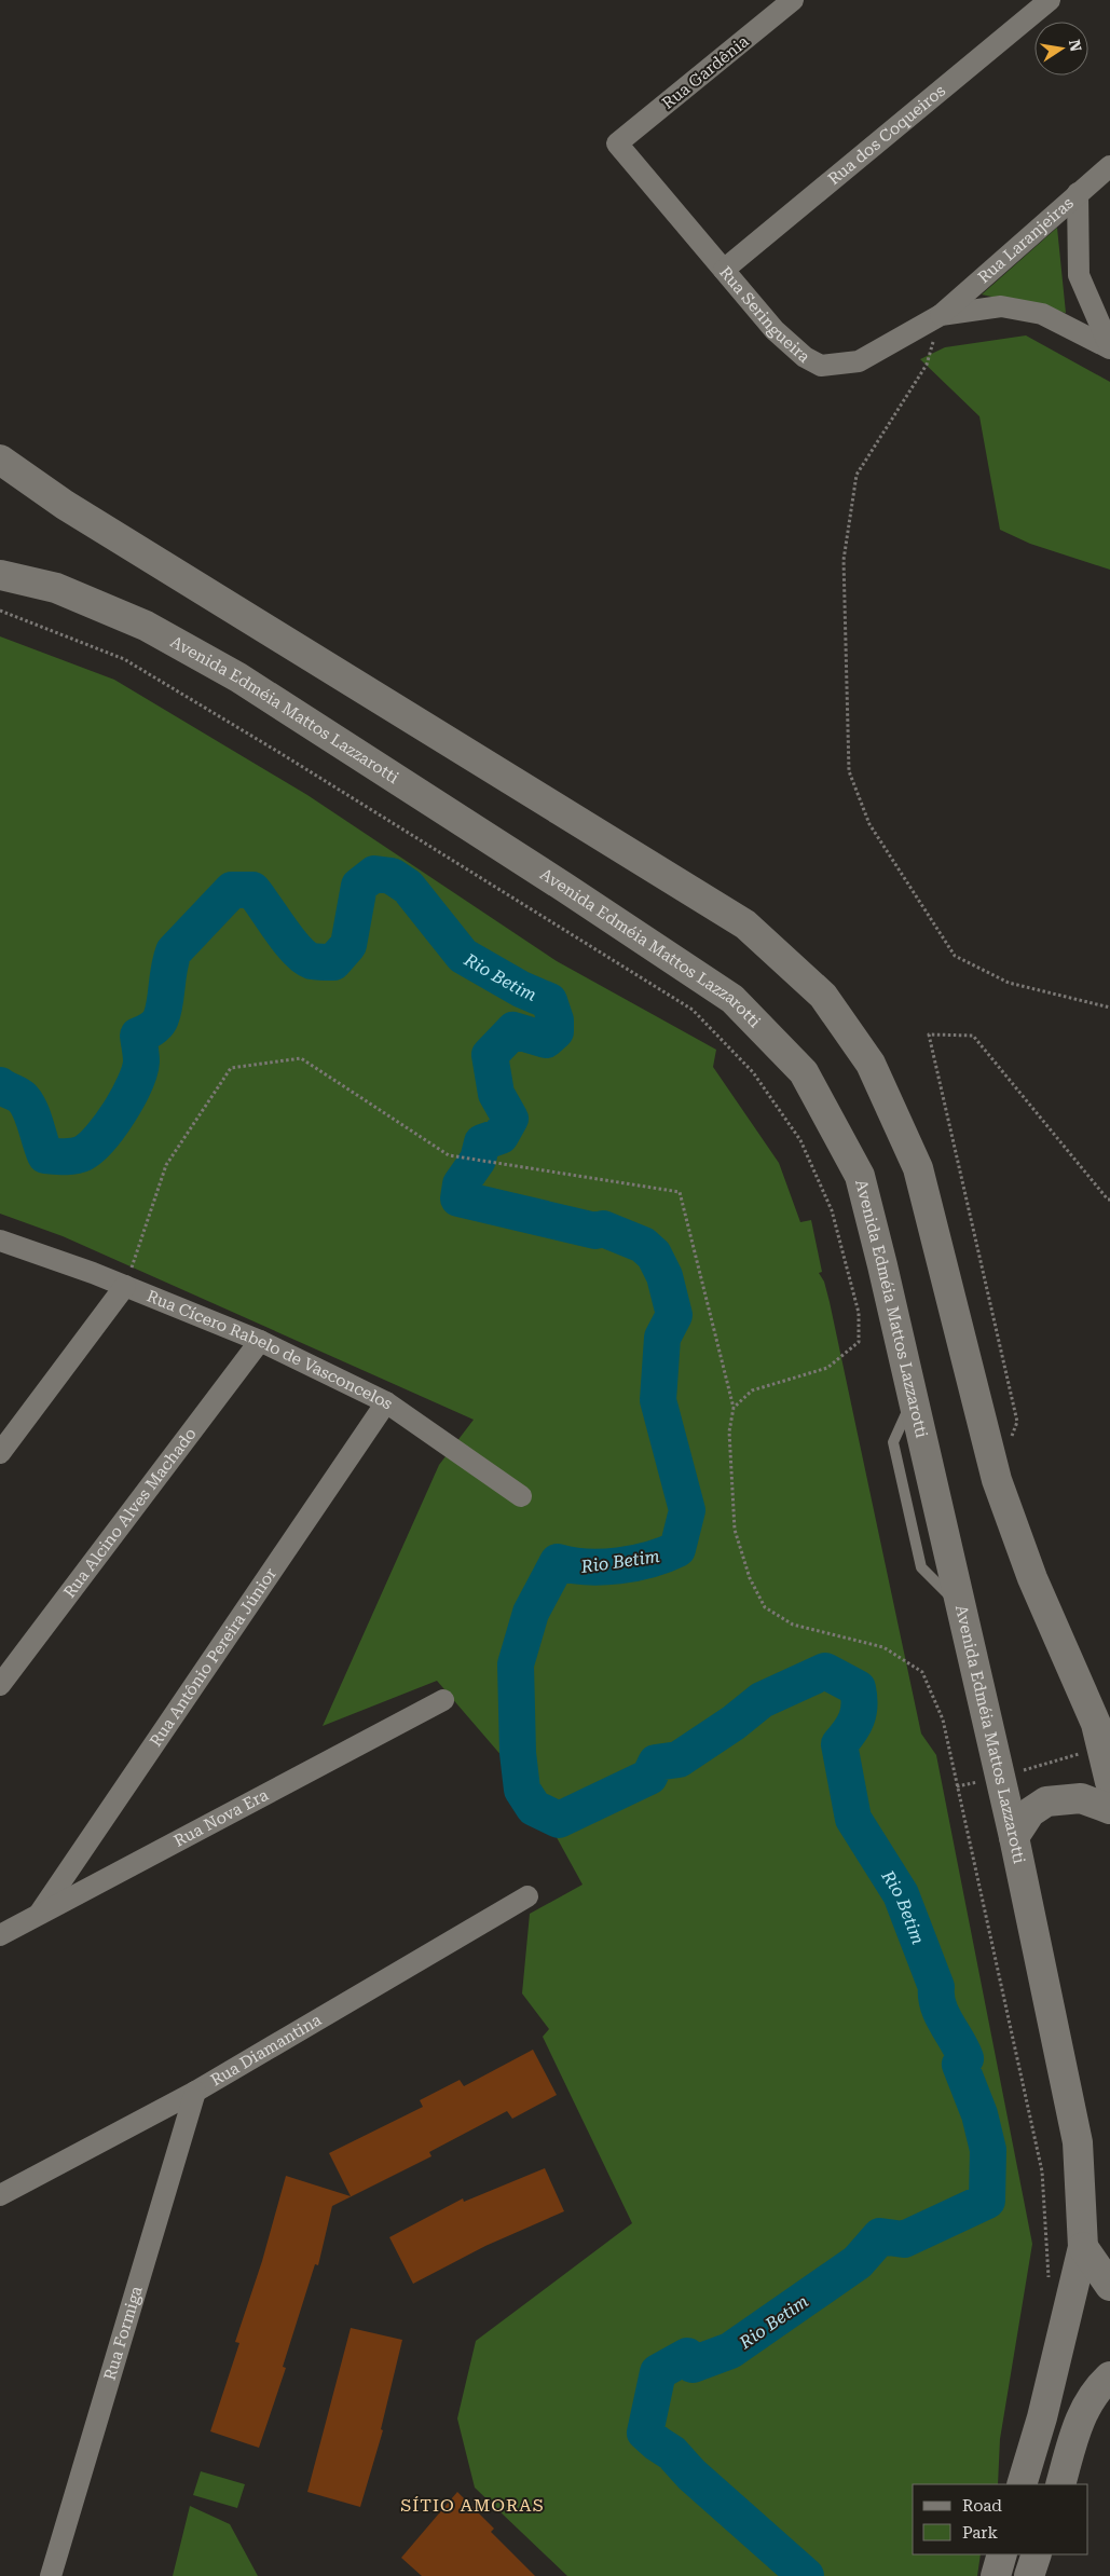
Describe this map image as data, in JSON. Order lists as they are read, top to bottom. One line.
{"streets":{"main road":["Avenida Edméia Mattos Lazzarotti"],"street":["Rua Gardênia","Rua dos Coqueiros","Rua Laranjeiras","Rua Seringueira","Rua Cícero Rabelo de Vasconcelos","Rua Alcino Alves Machado","Rua Antônio Pereira Júnior","Rua Nova Era","Rua Diamantina","Rua Formiga"]},"crossings":[["Rua Gardênia","Rua Seringueira"],["Rua dos Coqueiros","Rua Seringueira"],["Rua Laranjeiras","Rua Seringueira"],["Rua Cícero Rabelo de Vasconcelos","Rua Alcino Alves Machado"],["Rua Cícero Rabelo de Vasconcelos","Rua Antônio Pereira Júnior"],["Rua Antônio Pereira Júnior","Rua Nova Era"],["Rua Diamantina","Rua Formiga"]],"districts":["SÍTIO AMORAS"],"water":["Rio Betim"],"legend":["Road","Park"],"north":"right"}
